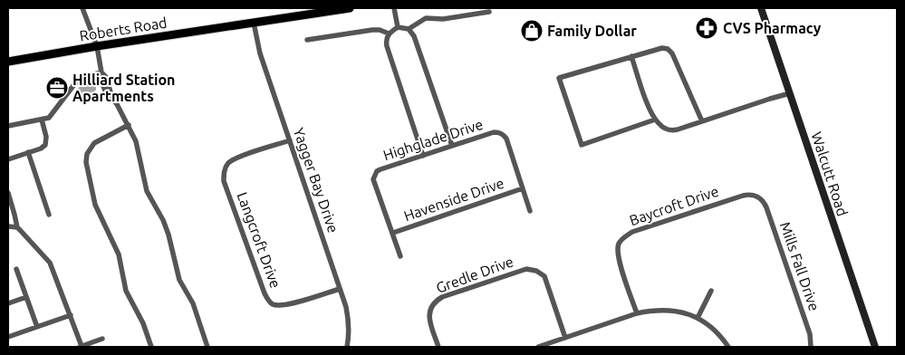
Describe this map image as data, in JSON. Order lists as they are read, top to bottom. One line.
{"streets":{"main road":["Roberts Road"],"street":["Highglade Drive","Walcutt Road","Yagger Bay Drive","Havenside Drive","Baycroft Drive","Langcroft Drive","Mills Fall Drive","Gredle Drive"]},"crossings":[["Roberts Road","Yagger Bay Drive"],["Highglade Drive","Havenside Drive"],["Yagger Bay Drive","Langcroft Drive"],["Baycroft Drive","Mills Fall Drive"]],"places":{"pharmacy":["CVS Pharmacy"],"shop":["Family Dollar"],"office":["Hilliard Station Apartments"]}}
